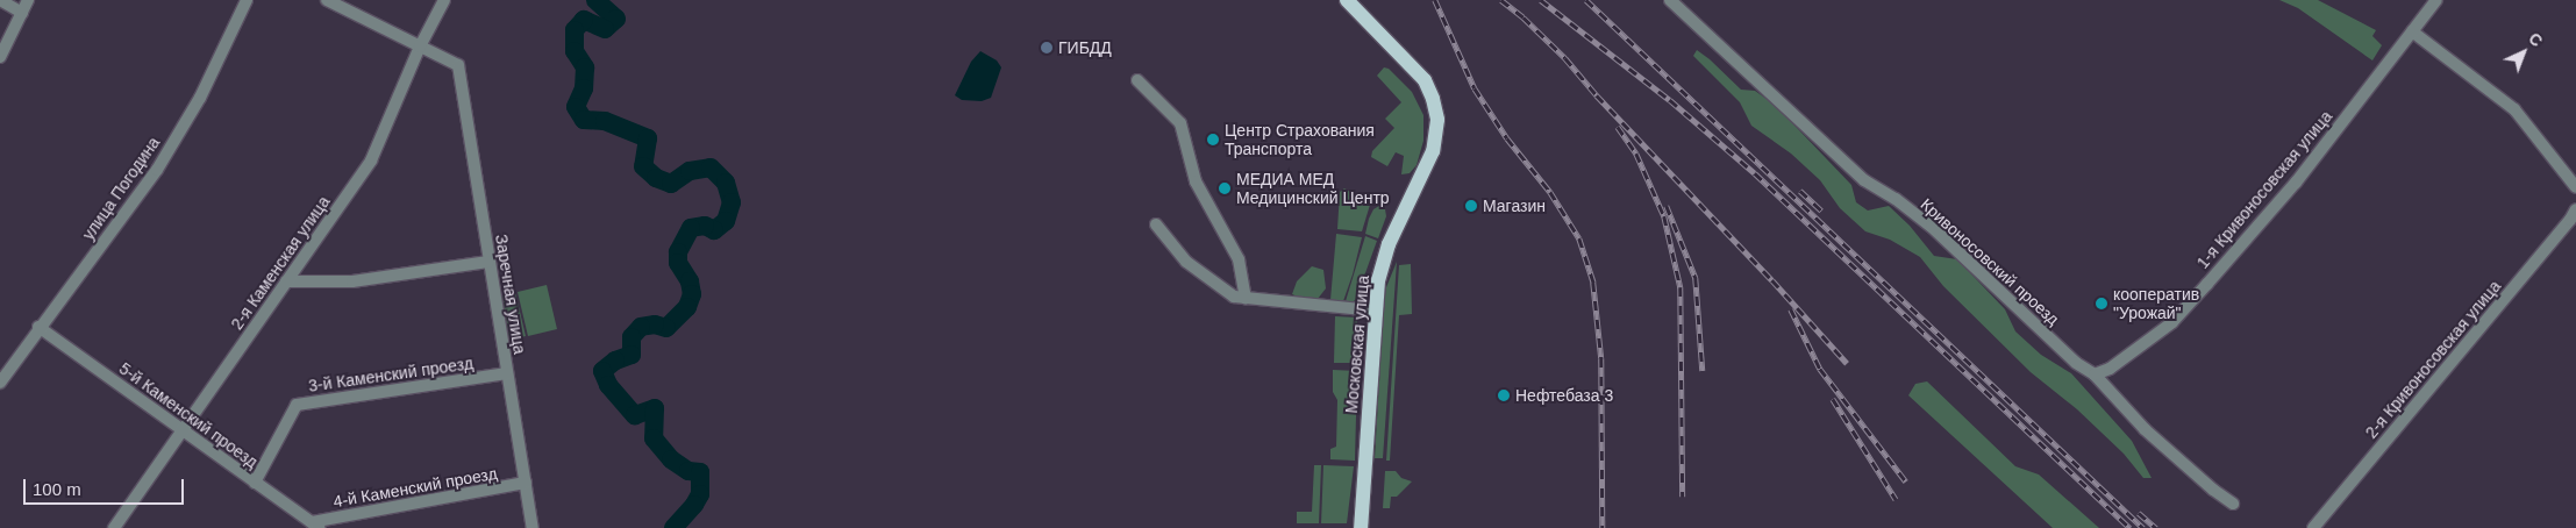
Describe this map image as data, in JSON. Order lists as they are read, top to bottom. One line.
{"streets":{"main road":["Московская улица"],"street":["улица Погодина","1-я Кривоносовская улица","Кривоносовский проезд","2-я Каменская улица","Заречная улица","2-я Кривоносовская улица","3-й Каменский проезд","5-й Каменский проезд","4-й Каменский проезд"]},"crossings":[["улица Погодина","5-й Каменский проезд"],["1-я Кривоносовская улица","Кривоносовский проезд"],["2-я Каменская улица","Заречная улица"],["2-я Каменская улица","5-й Каменский проезд"],["Заречная улица","3-й Каменский проезд"],["Заречная улица","4-й Каменский проезд"],["3-й Каменский проезд","5-й Каменский проезд"],["5-й Каменский проезд","4-й Каменский проезд"]],"places":["ГИБДД","Центр Страхования Транспорта","МЕДИА МЕД Медицинский Центр","Магазин","кооператив \"Урожай\"","Нефтебаза 3"],"scale_bar":"100 m","north":"top right"}
